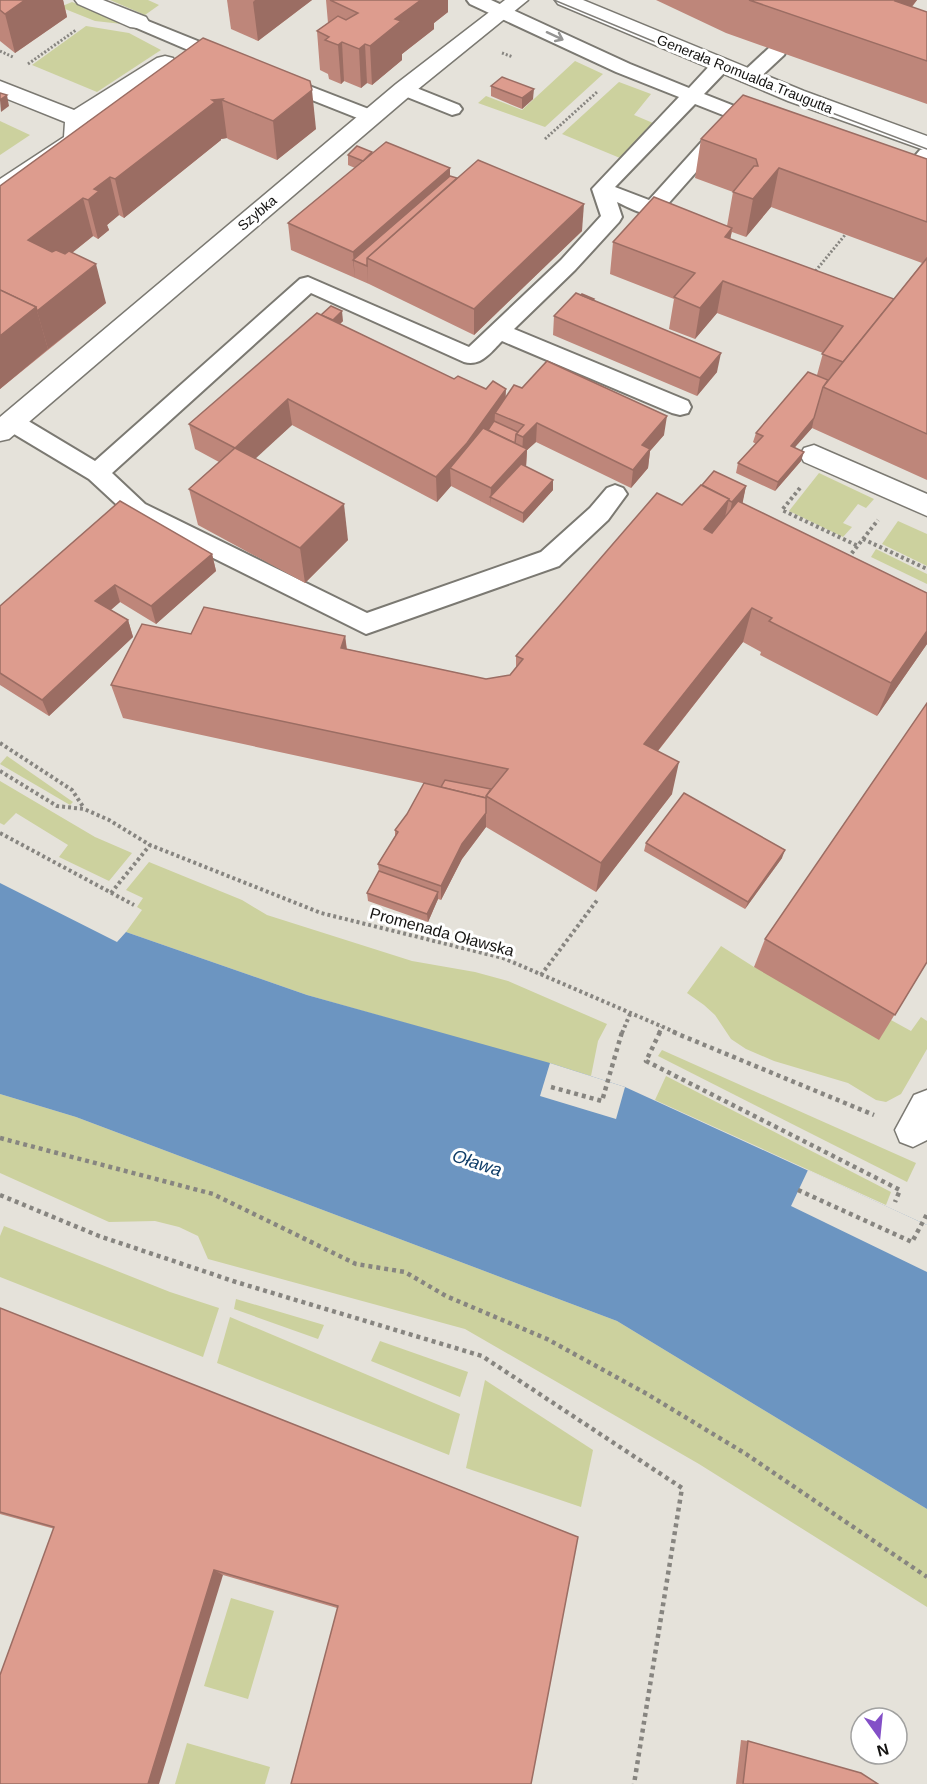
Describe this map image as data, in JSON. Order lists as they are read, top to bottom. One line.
{"streets":{"street":["Generała Romualda Traugutta","Szybka"],"path":["Promenada Oławska"]},"water":["Oława"],"north":"bottom"}
